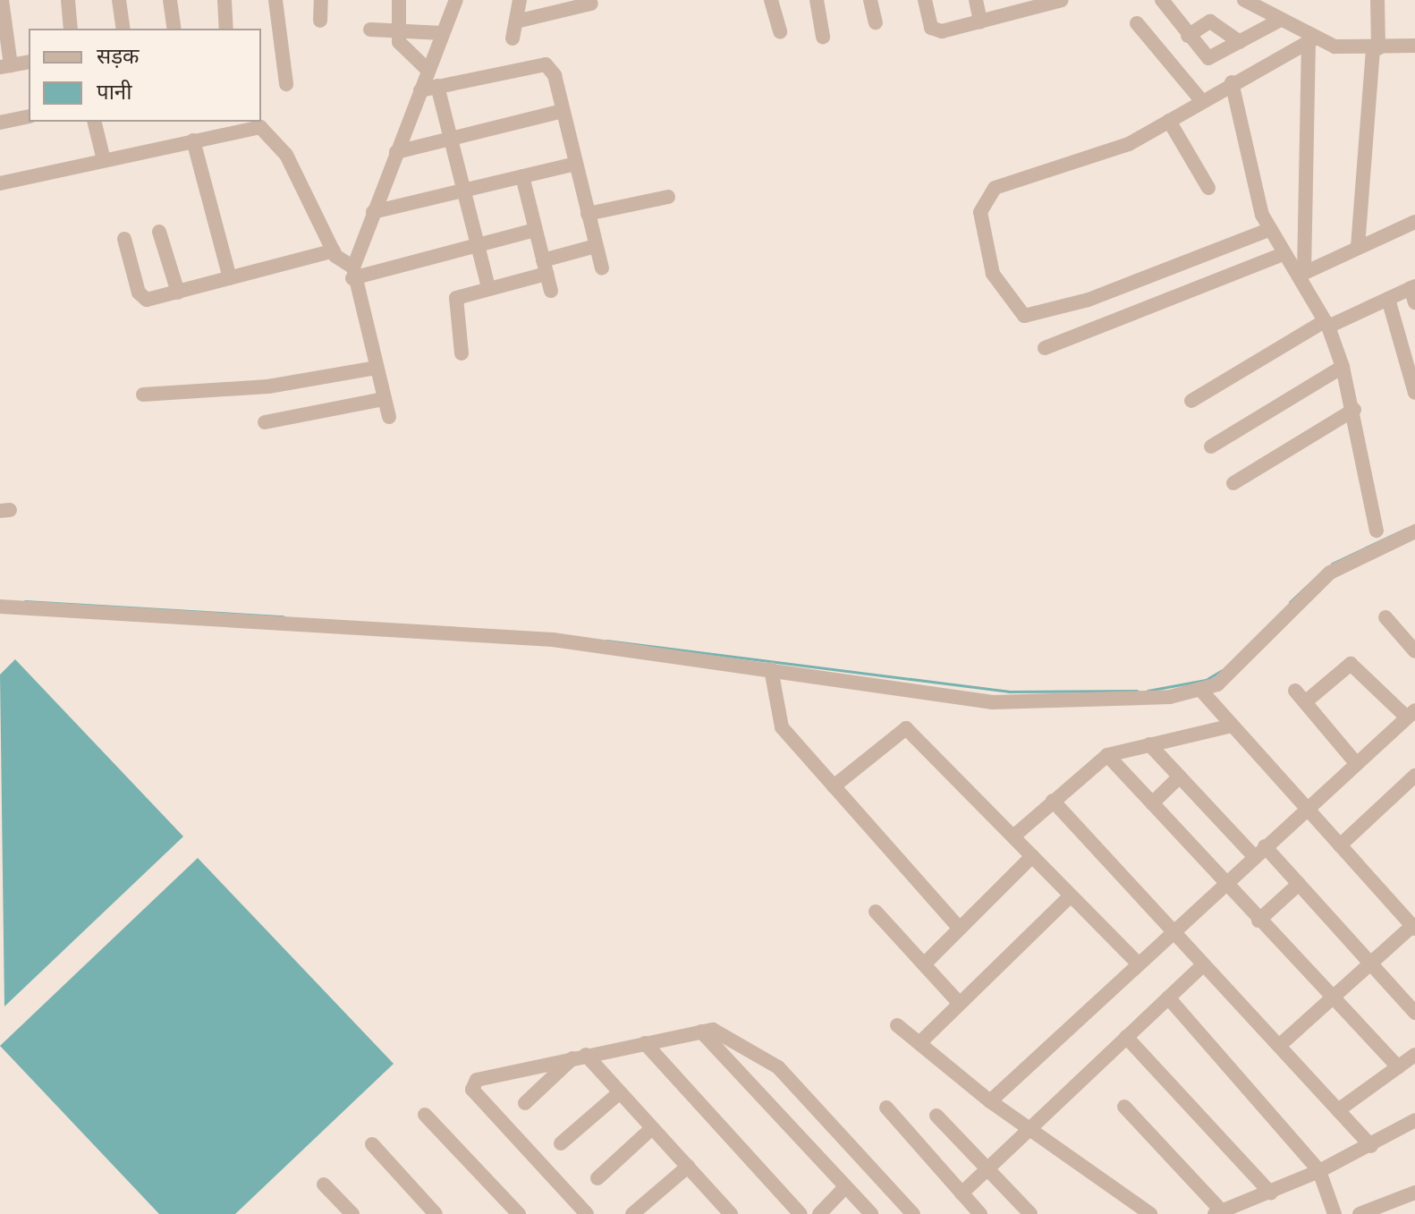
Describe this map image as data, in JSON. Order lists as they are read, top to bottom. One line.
{"legend":["सड़क","पानी"]}
